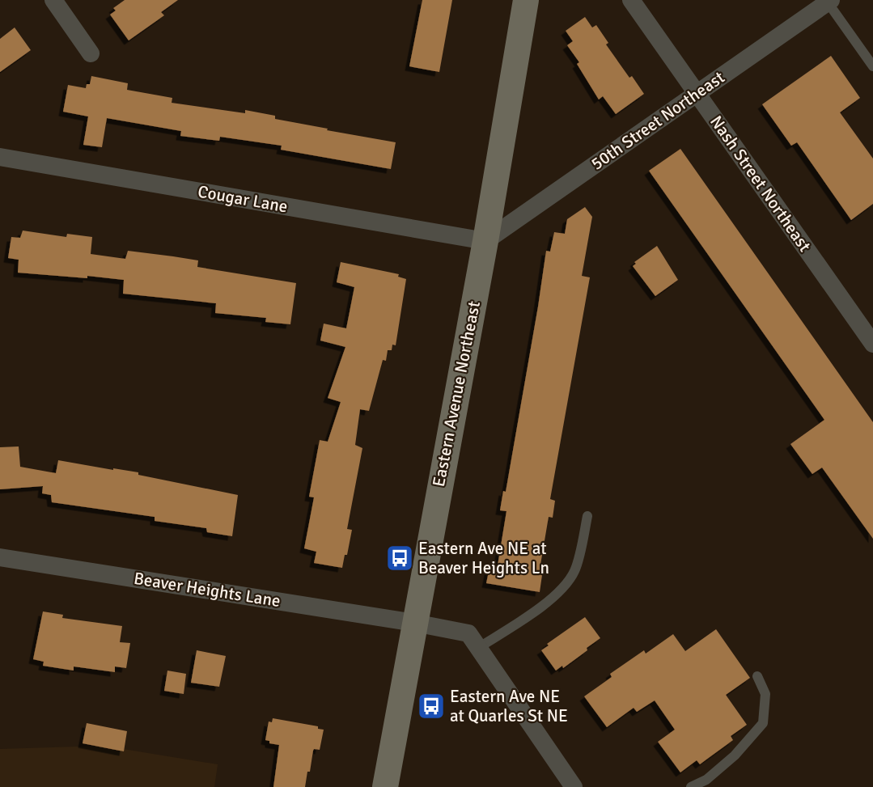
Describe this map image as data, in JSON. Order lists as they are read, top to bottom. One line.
{"streets":{"main road":["Eastern Avenue Northeast"],"street":["50th Street Northeast","Nash Street Northeast","Cougar Lane","Beaver Heights Lane"]},"crossings":[["50th Street Northeast","Nash Street Northeast"],["50th Street Northeast","Cougar Lane"],["50th Street Northeast","Eastern Avenue Northeast"],["Cougar Lane","Eastern Avenue Northeast"],["Eastern Avenue Northeast","Beaver Heights Lane"]],"places":{"bus stop":["Eastern Ave NE at Beaver Heights Ln","Eastern Ave NE at Quarles St NE"]}}
